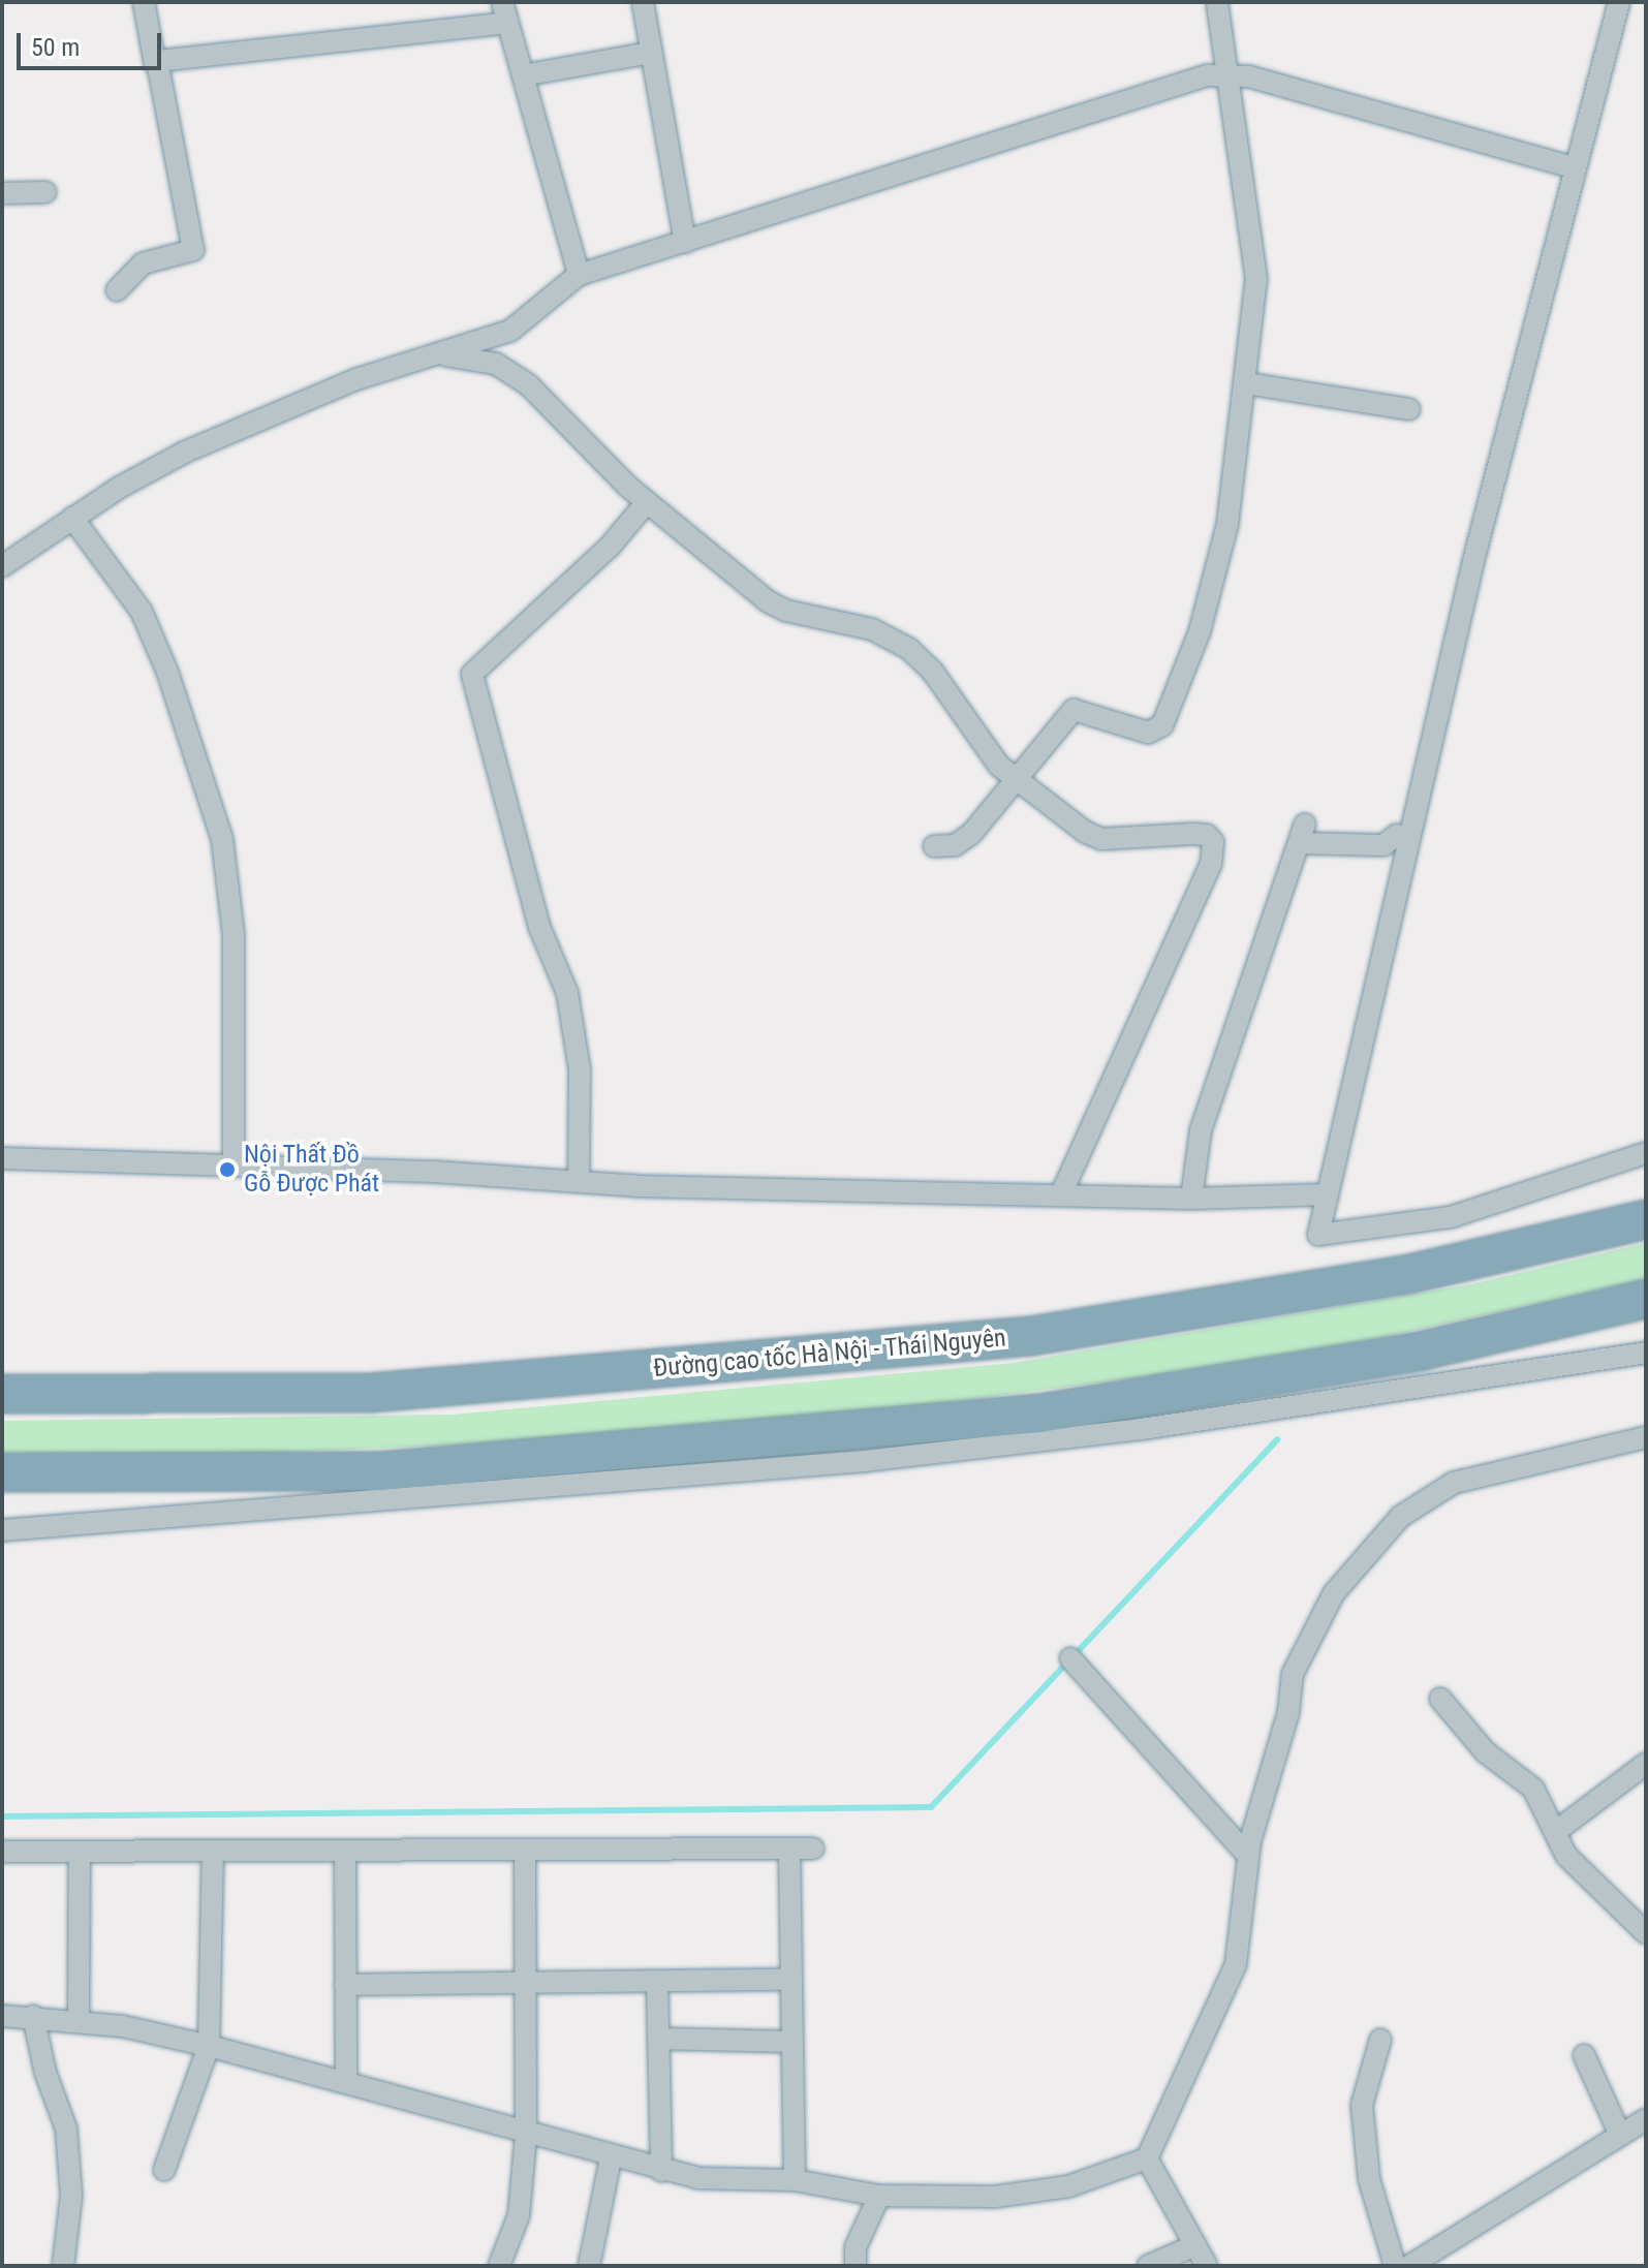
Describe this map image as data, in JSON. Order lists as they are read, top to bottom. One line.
{"streets":{"highway":["Đường cao tốc Hà Nội - Thái Nguyên"]},"places":["Nội Thất Đồ Gỗ Được Phát"],"scale_bar":"50 m"}
